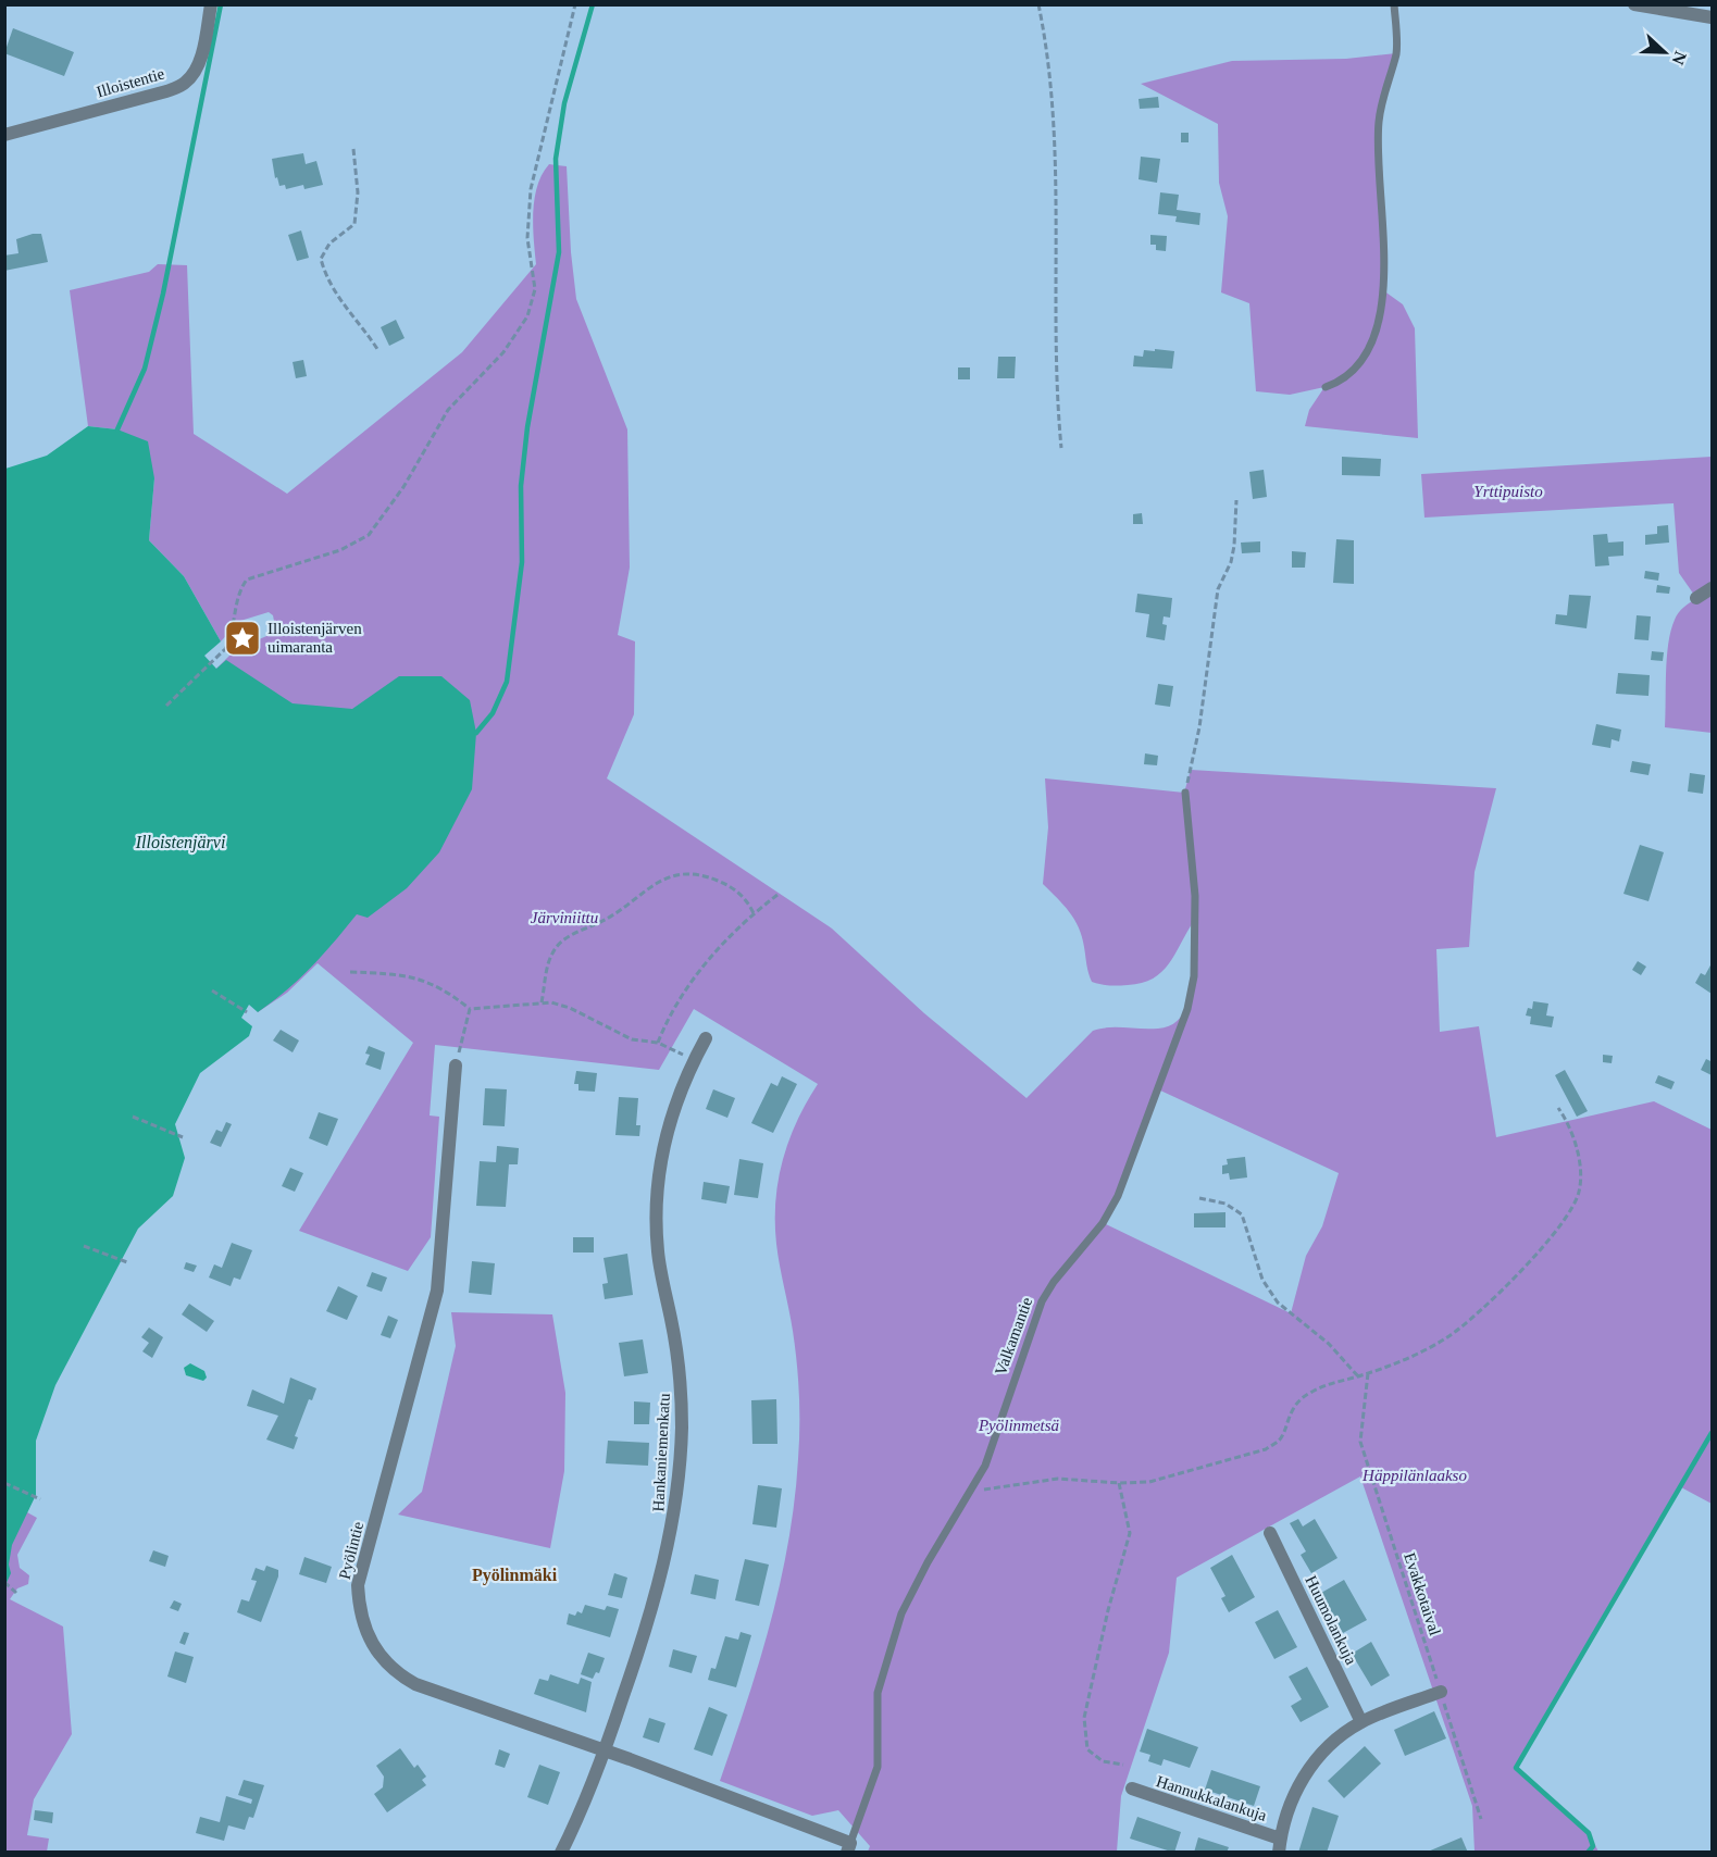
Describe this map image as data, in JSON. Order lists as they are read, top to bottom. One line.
{"streets":{"street":["Illoistentie","Hankaniemenkatu","Pyölintie","Huumolankuja","Hannukkalankuja"],"lane":["Valkamantie"],"path":["Evakkotaival"]},"crossings":[["Valkamantie","Pyölintie"],["Hankaniemenkatu","Pyölintie"]],"districts":["Pyölinmäki"],"water":["Illoistenjärvi"],"parks":["Yrttipuisto","Järviniittu","Pyölinmetsä","Häppilänlaakso"],"places":{"place":["Illoistenjärven uimaranta"]},"north":"right"}
